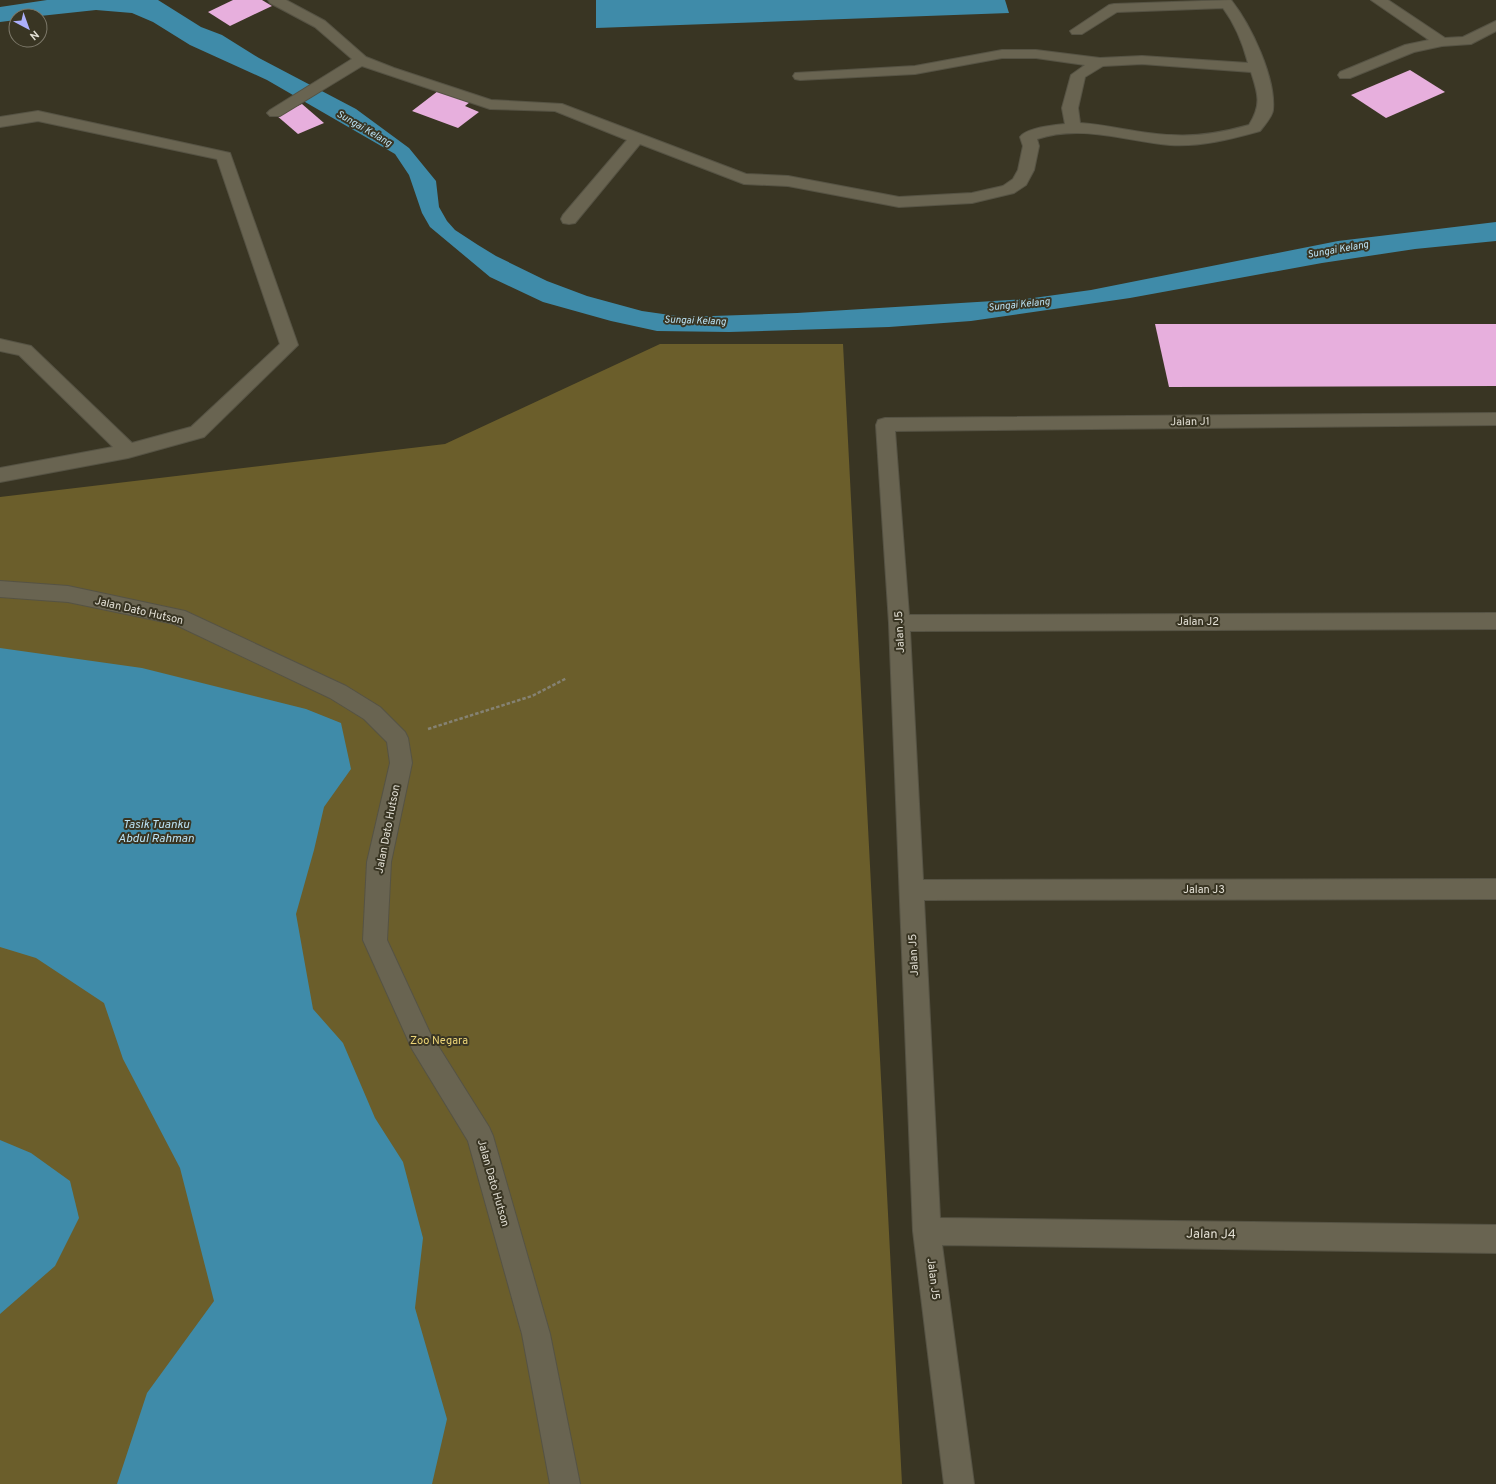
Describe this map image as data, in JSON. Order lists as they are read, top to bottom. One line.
{"streets":{"street":["Jalan J1","Jalan Dato Hutson","Jalan J2","Jalan J5","Jalan J3","Jalan J4"]},"crossings":[["Jalan J1","Jalan J5"],["Jalan J2","Jalan J5"],["Jalan J5","Jalan J3"],["Jalan J5","Jalan J4"]],"water":["Sungai Kelang","Tasik Tuanku Abdul Rahman"],"parks":["Zoo Negara"],"north":"bottom right"}
